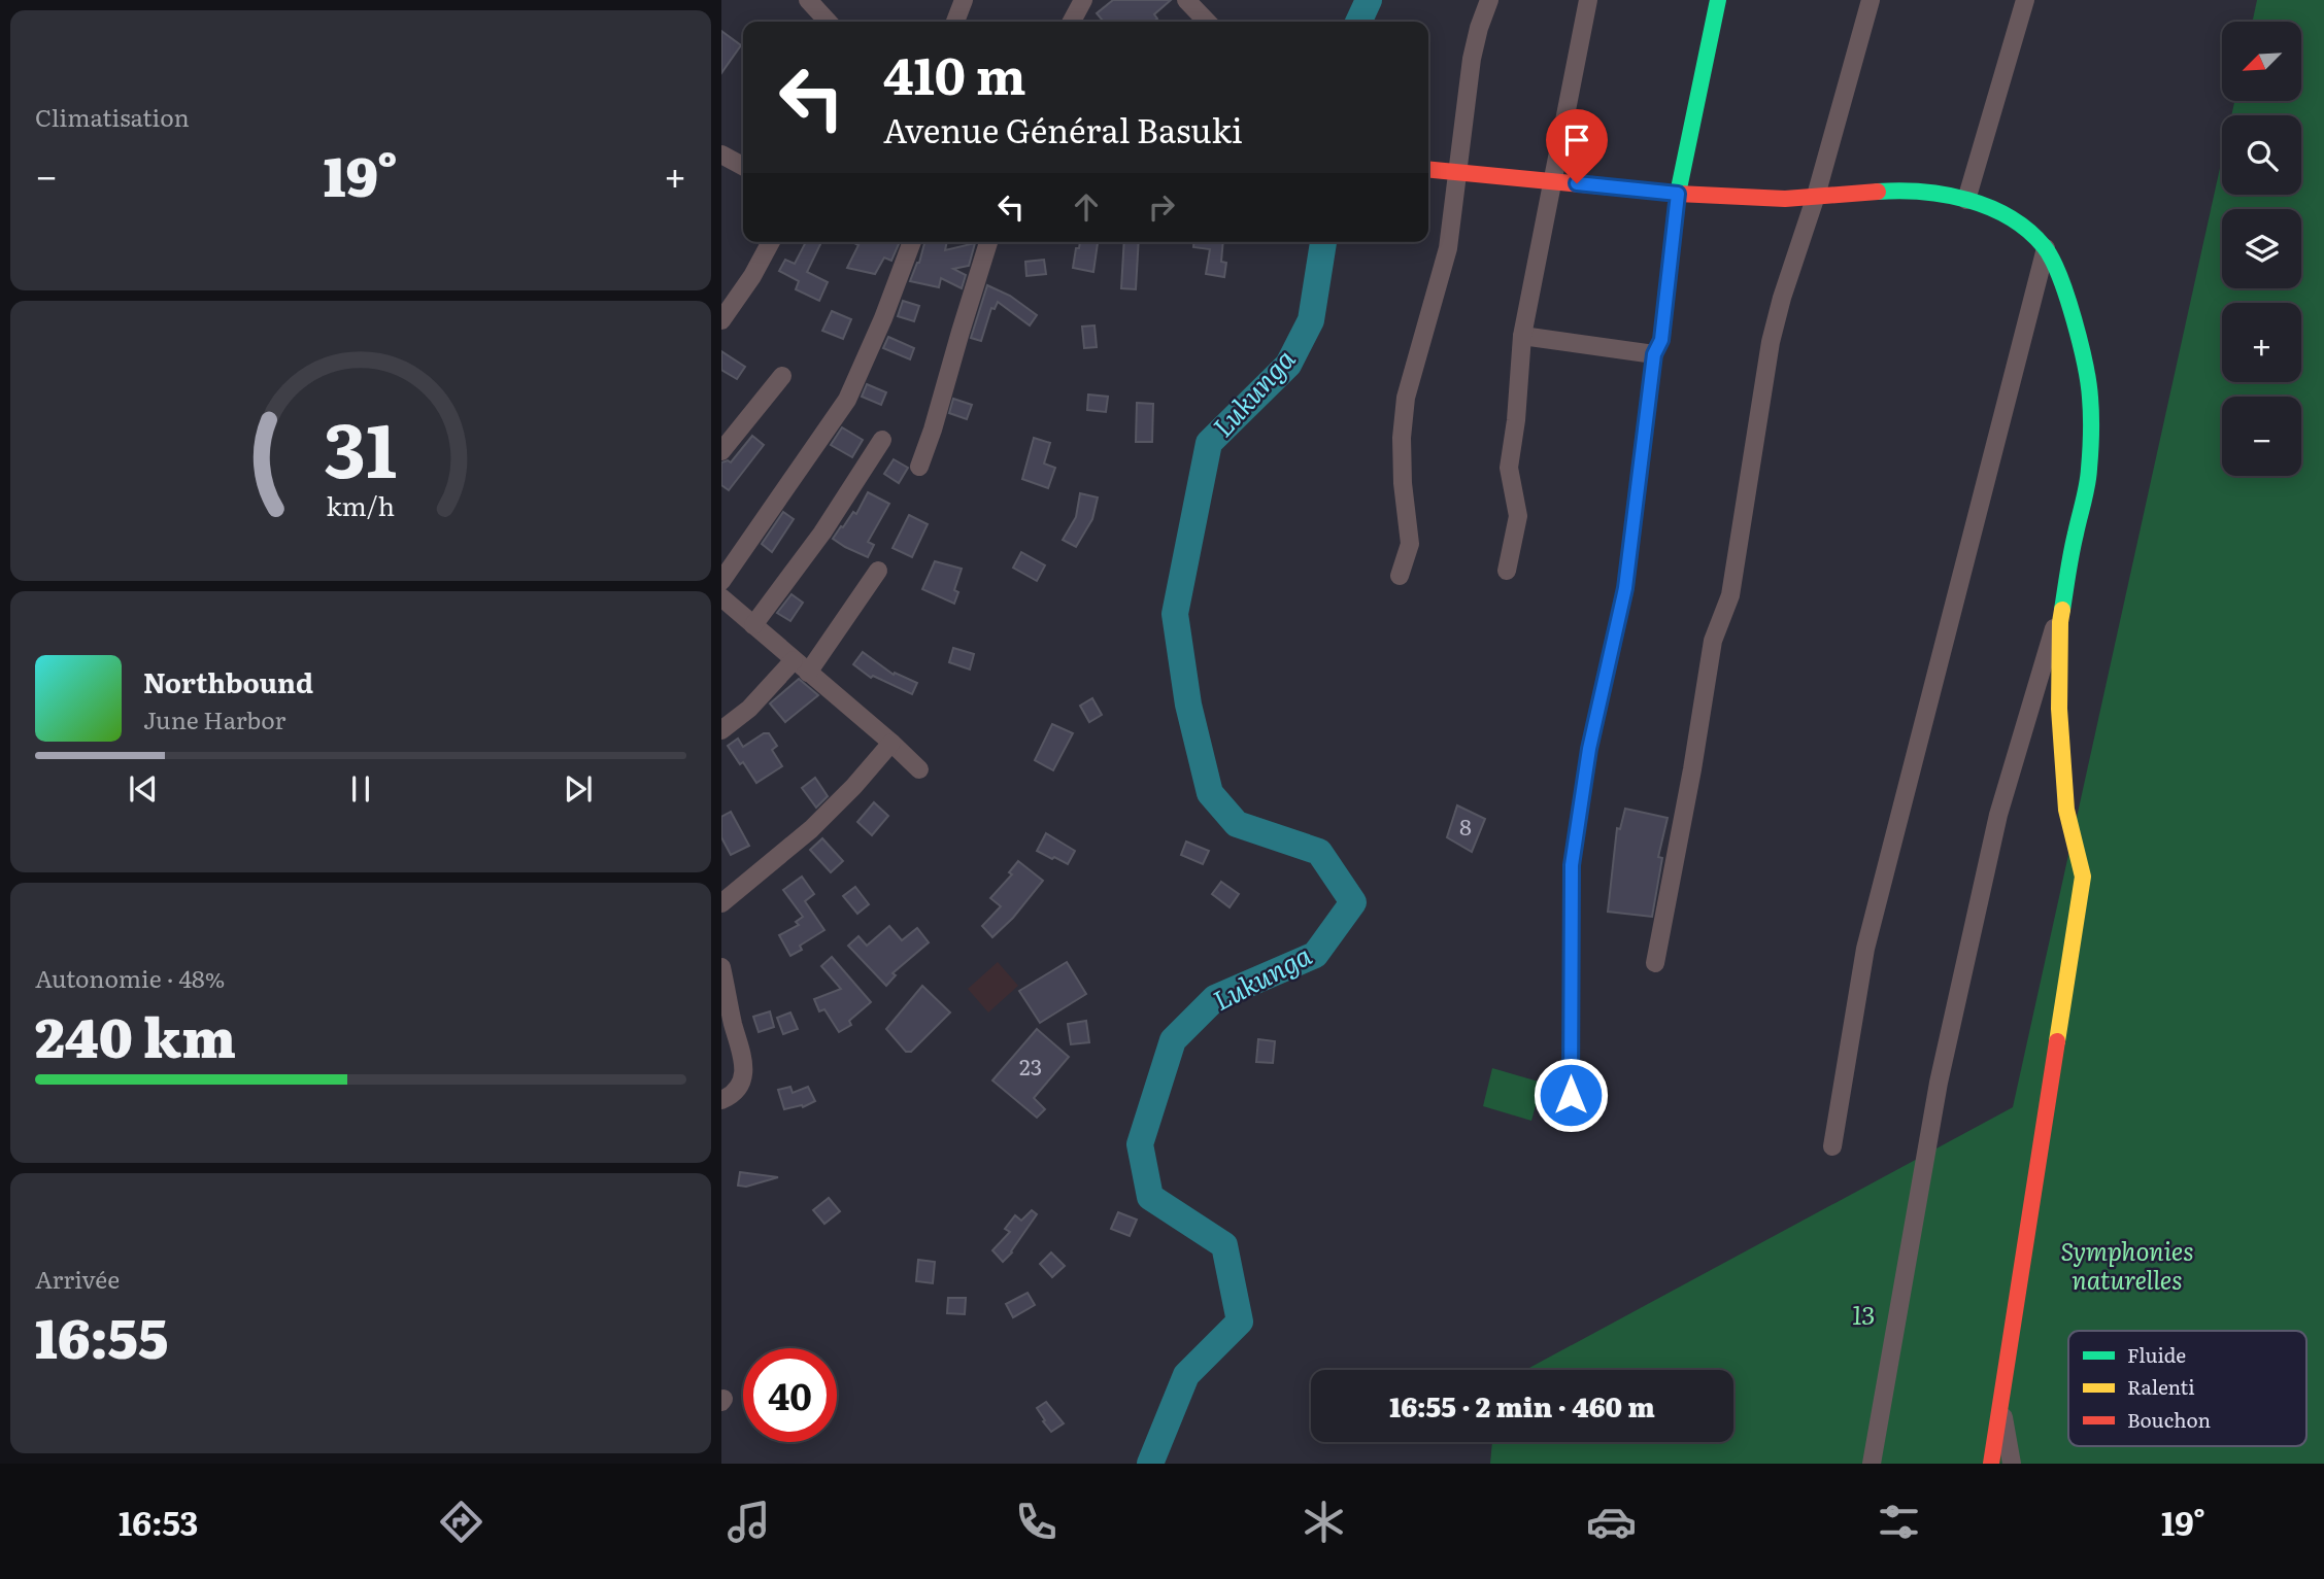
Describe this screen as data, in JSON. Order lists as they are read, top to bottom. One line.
{"water":["Lukunga"],"parks":["Symphonies naturelles","13"],"house_numbers":["8","23"],"legend":["Fluide","Ralenti","Bouchon"],"north":"bottom left","page":{"tile":["Climatisation",["Autonomie · 48%","240 km"],["Arrivée","16:55"]],"map_buttons":["+","−"],"turn":["410 m","Avenue Général Basuki"],"heat":["−","19°","+"],"song":["Northbound","June Harbor"],"limit":"40","trip":"16:55 · 2 min · 460 m","tabs":["16:53","19°"],"gauge":["31","km/h"]}}
